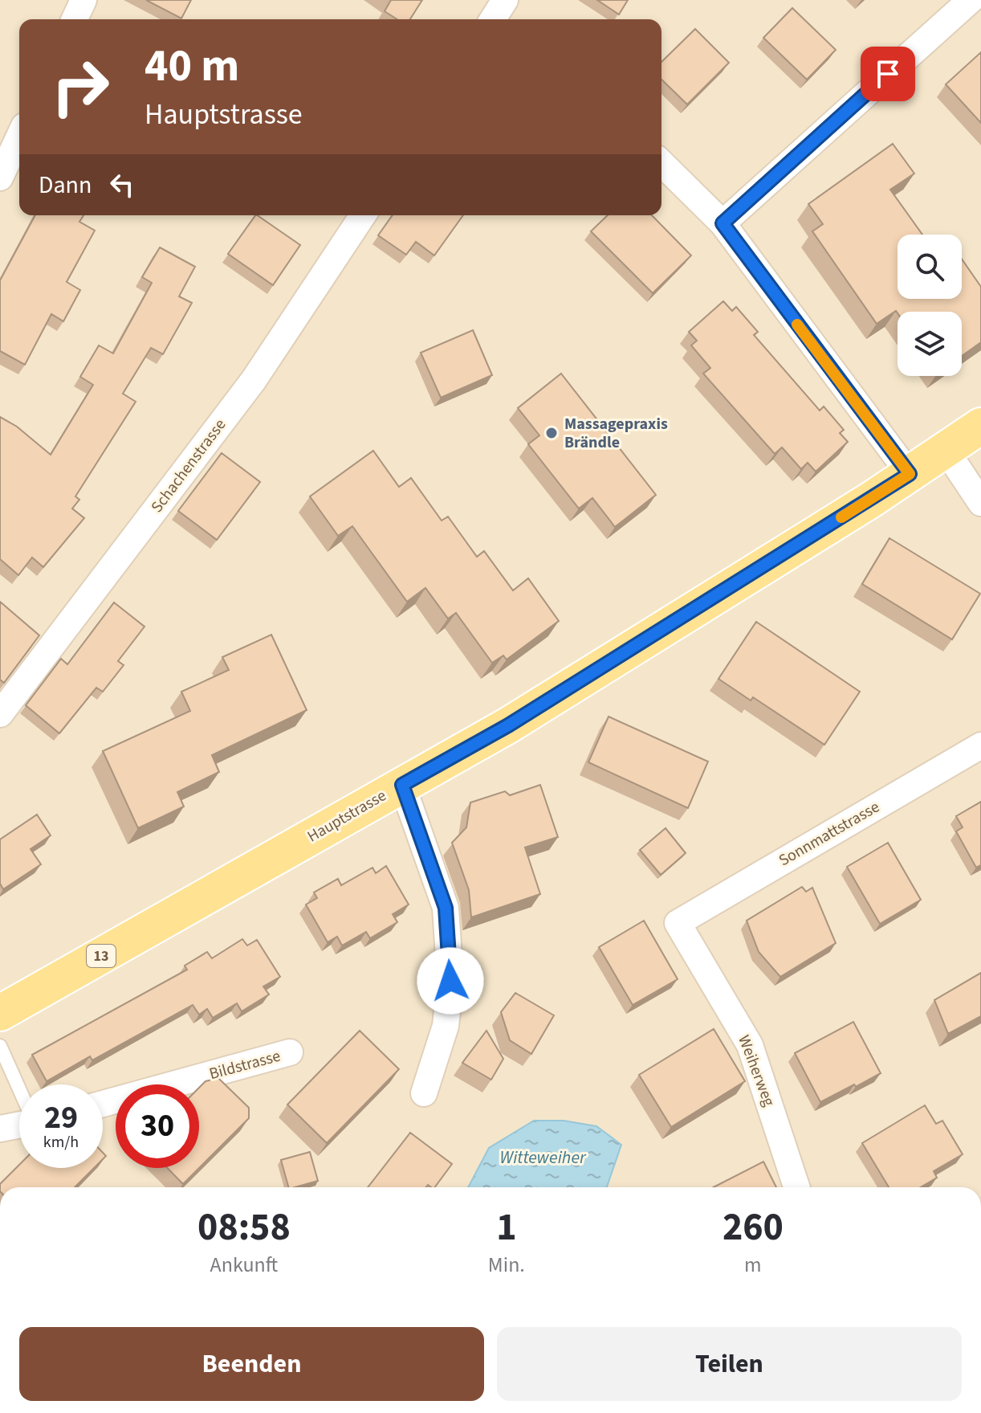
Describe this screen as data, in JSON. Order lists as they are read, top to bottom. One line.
{"streets":{"main road":["Hauptstrasse","13"],"street":["Schachenstrasse","Sonnmattstrasse","Bildstrasse","Weiherweg"]},"crossings":[["Sonnmattstrasse","Weiherweg"]],"water":["Witteweiher"],"places":["Massagepraxis Brändle"],"page":{"turn":["40 m","Hauptstrasse"],"then":"Dann","speed":"29 km/h","limit":"30","eta":["08:58","Ankunft","1","Min.","260","m"],"buttons":["Beenden","Teilen"]}}
